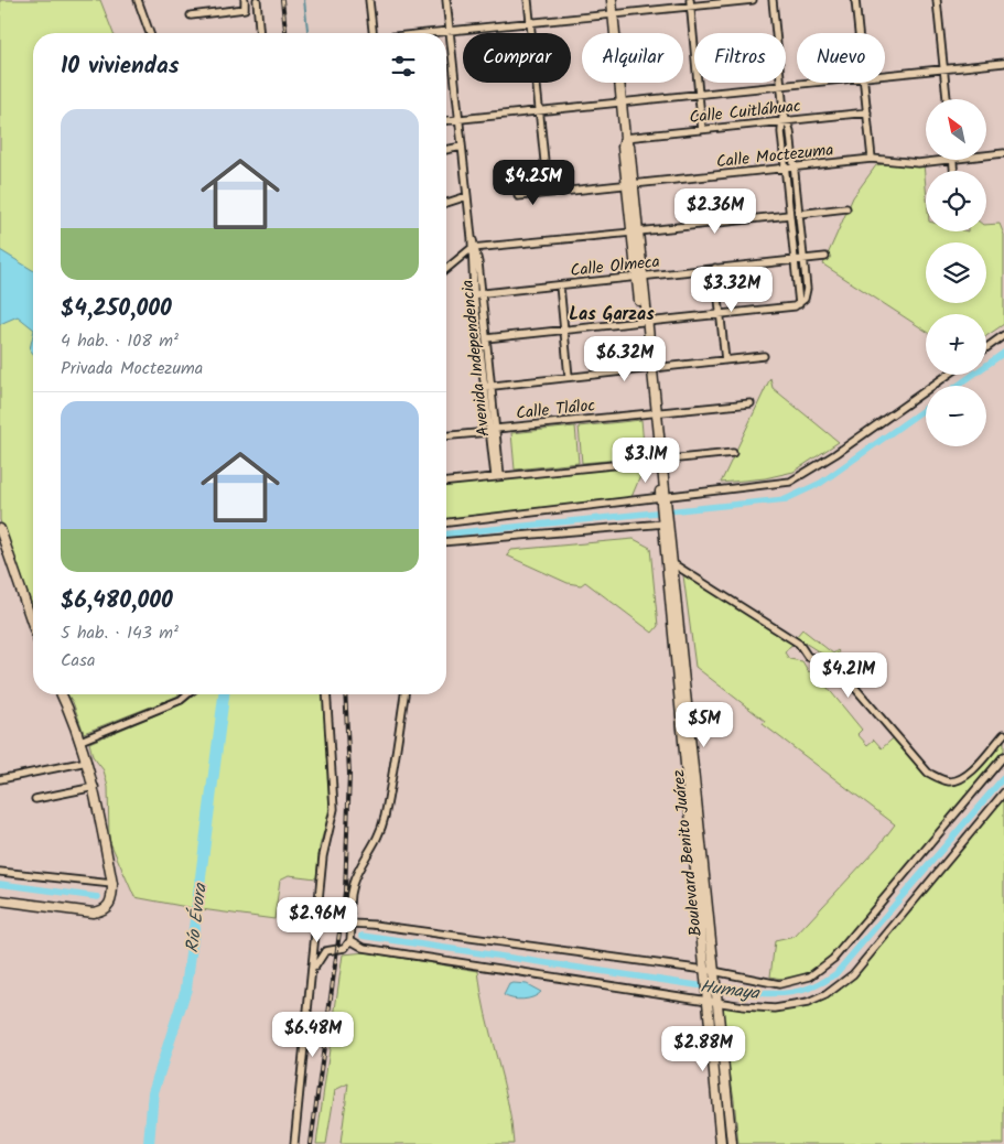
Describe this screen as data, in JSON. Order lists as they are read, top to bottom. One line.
{"streets":{"street":["Calle Cuitláhuac","Calle Moctezuma","Calle Olmeca","Avenida Independencia","Calle Tláloc","Boulevard Benito Juárez"]},"crossings":[["Calle Cuitláhuac","Boulevard Benito Juárez"],["Calle Moctezuma","Boulevard Benito Juárez"],["Calle Olmeca","Avenida Independencia"],["Calle Olmeca","Boulevard Benito Juárez"],["Avenida Independencia","Calle Tláloc"],["Calle Tláloc","Boulevard Benito Juárez"]],"districts":["Las Garzas"],"water":["Río Évora","Humaya"],"north":"top left","page":{"chip":["Comprar","Alquilar","Filtros","Nuevo"],"heading":"10 viviendas","map_buttons":["+","−"],"list":[{"name":"$4,250,000","note":"4 hab. · 108 m² · Privada Moctezuma"},{"name":"$6,480,000","note":"5 hab. · 143 m² · Casa"}],"price":["$4.25M","$2.36M","$3.32M","$6.32M","$3.1M","$4.21M","$5M","$2.96M","$6.48M","$2.88M"]}}
